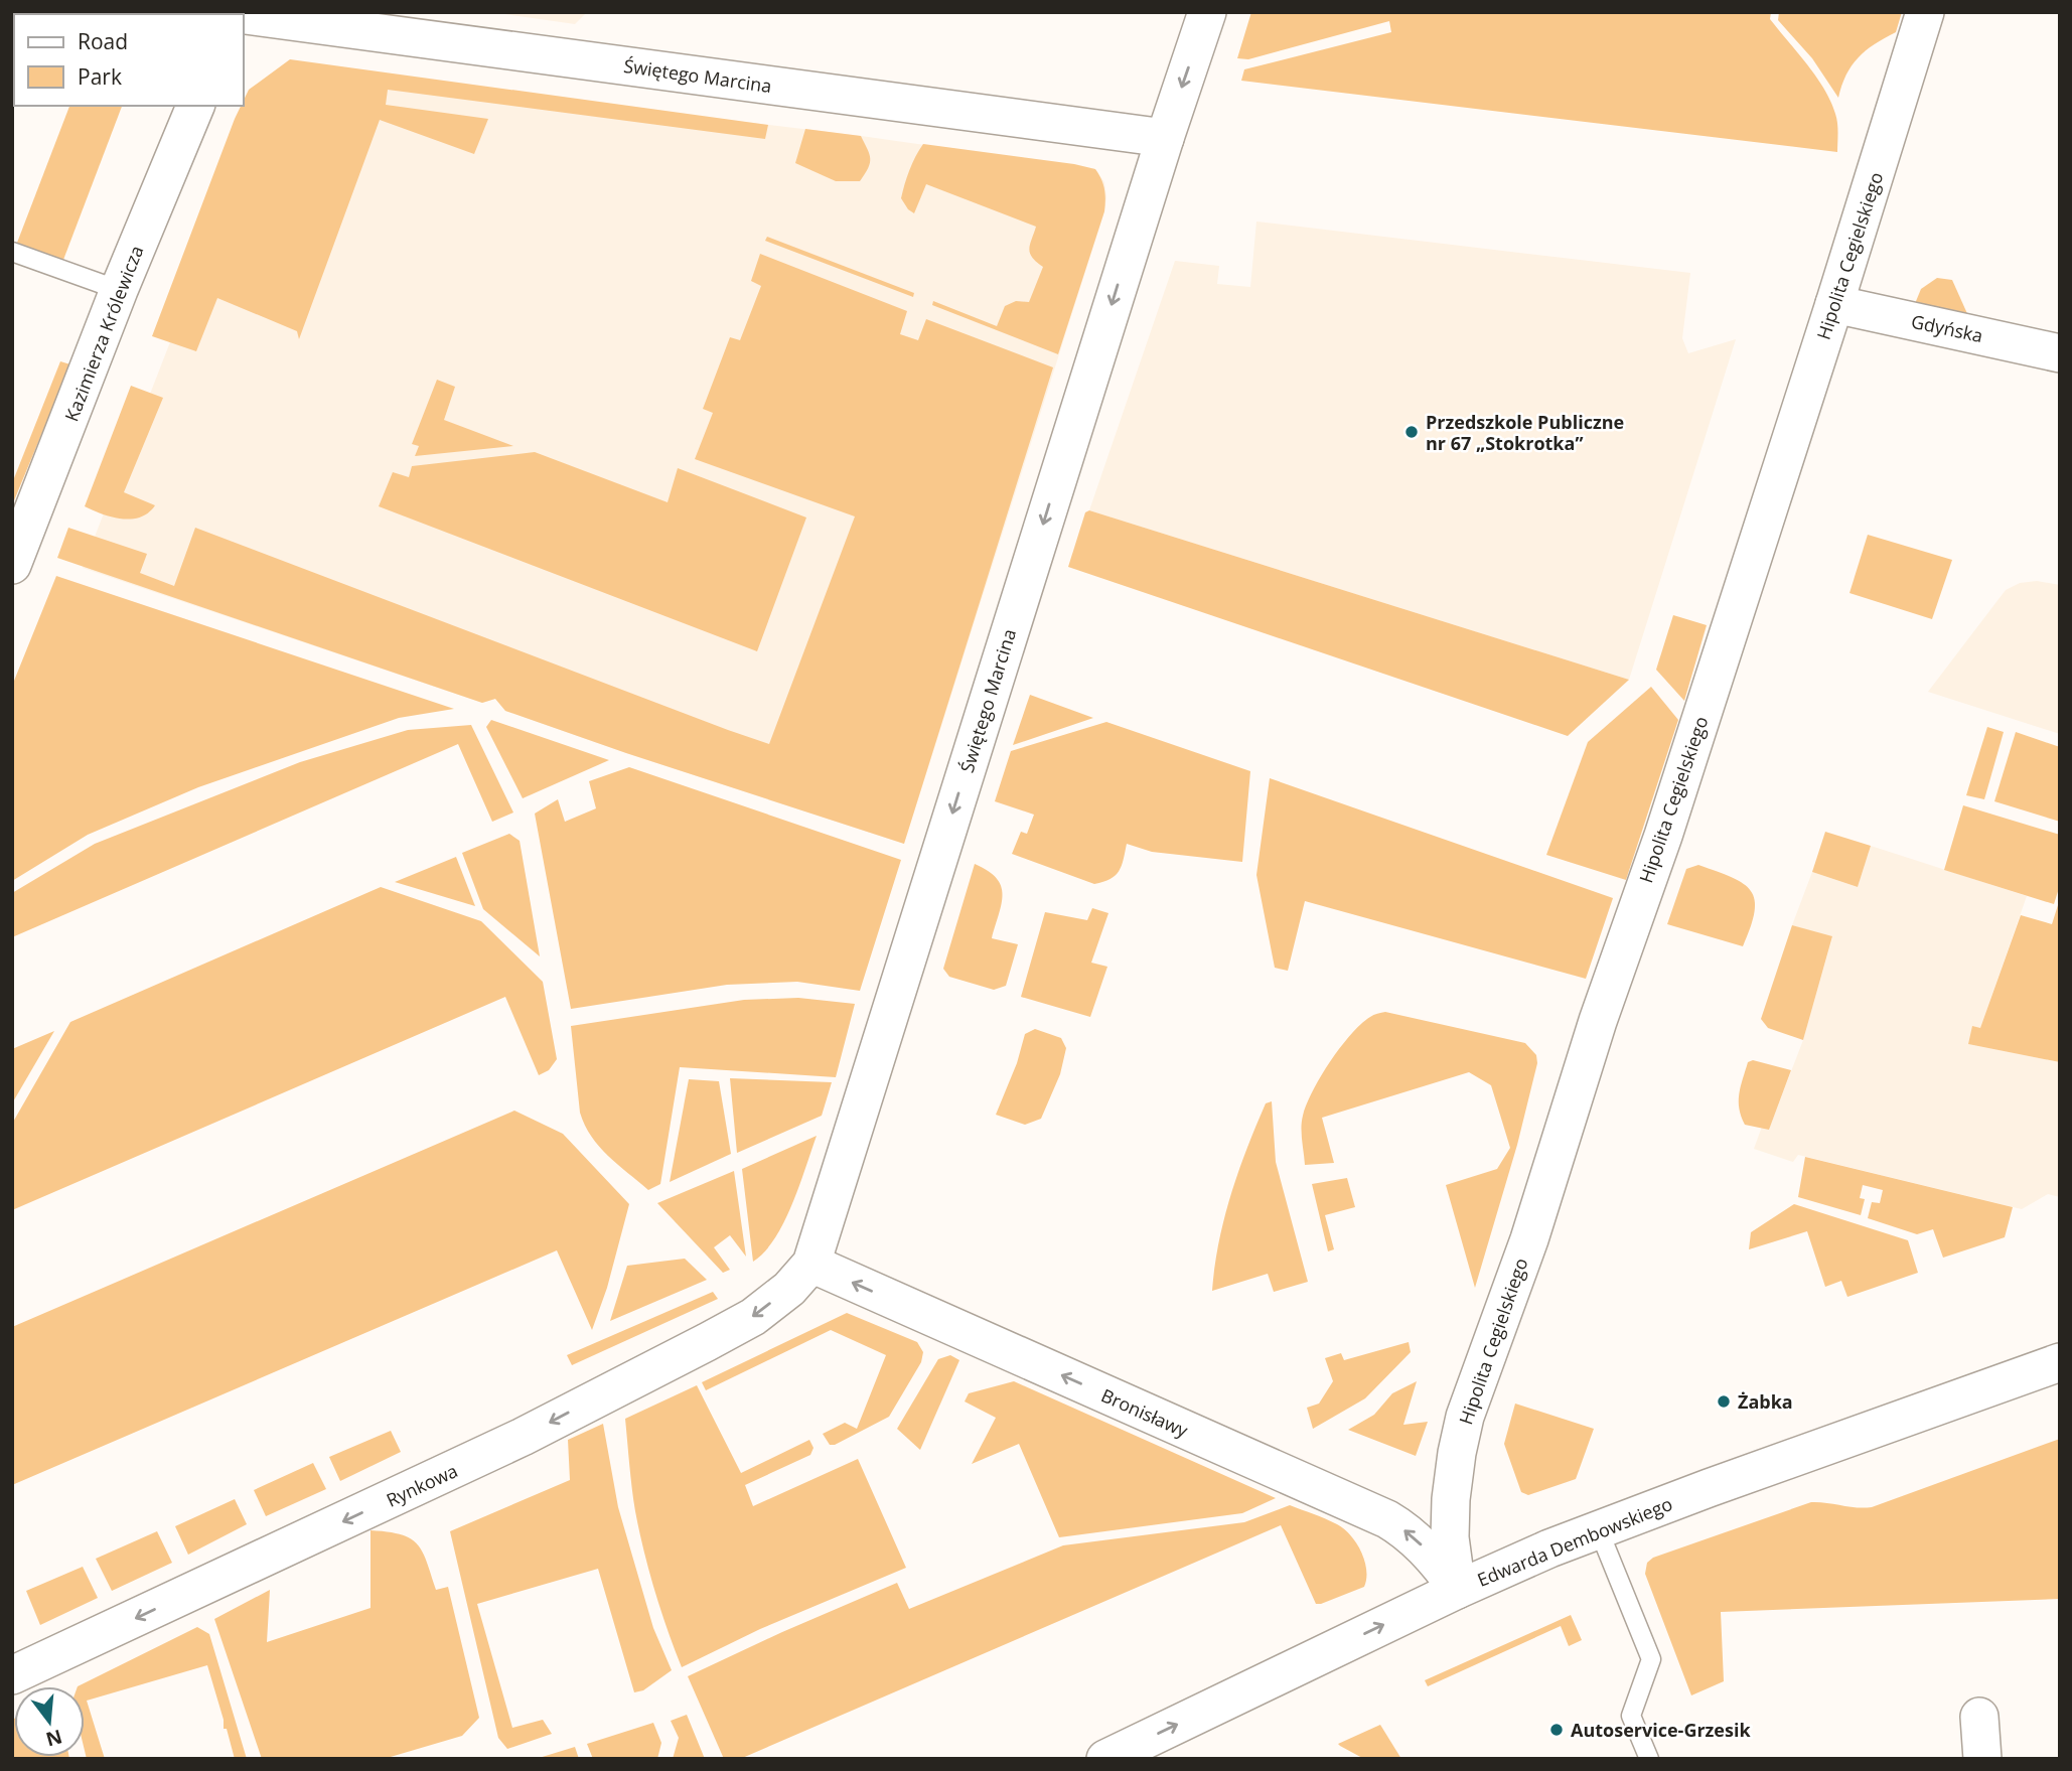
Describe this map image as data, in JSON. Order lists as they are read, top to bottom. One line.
{"streets":{"street":["Świętego Marcina","Hipolita Cegielskiego","Gdyńska","Kazimierza Królewicza","Bronisławy","Rynkowa","Edwarda Dembowskiego"]},"crossings":[["Świętego Marcina","Bronisławy"],["Świętego Marcina","Rynkowa"],["Hipolita Cegielskiego","Gdyńska"],["Hipolita Cegielskiego","Bronisławy"],["Hipolita Cegielskiego","Edwarda Dembowskiego"],["Bronisławy","Rynkowa"],["Bronisławy","Edwarda Dembowskiego"]],"one_way":["Świętego Marcina","Bronisławy","Rynkowa","Edwarda Dembowskiego"],"places":["Przedszkole Publiczne nr 67 „Stokrotka”","Żabka","Autoservice-Grzesik"],"legend":["Road","Park"],"north":"bottom"}
